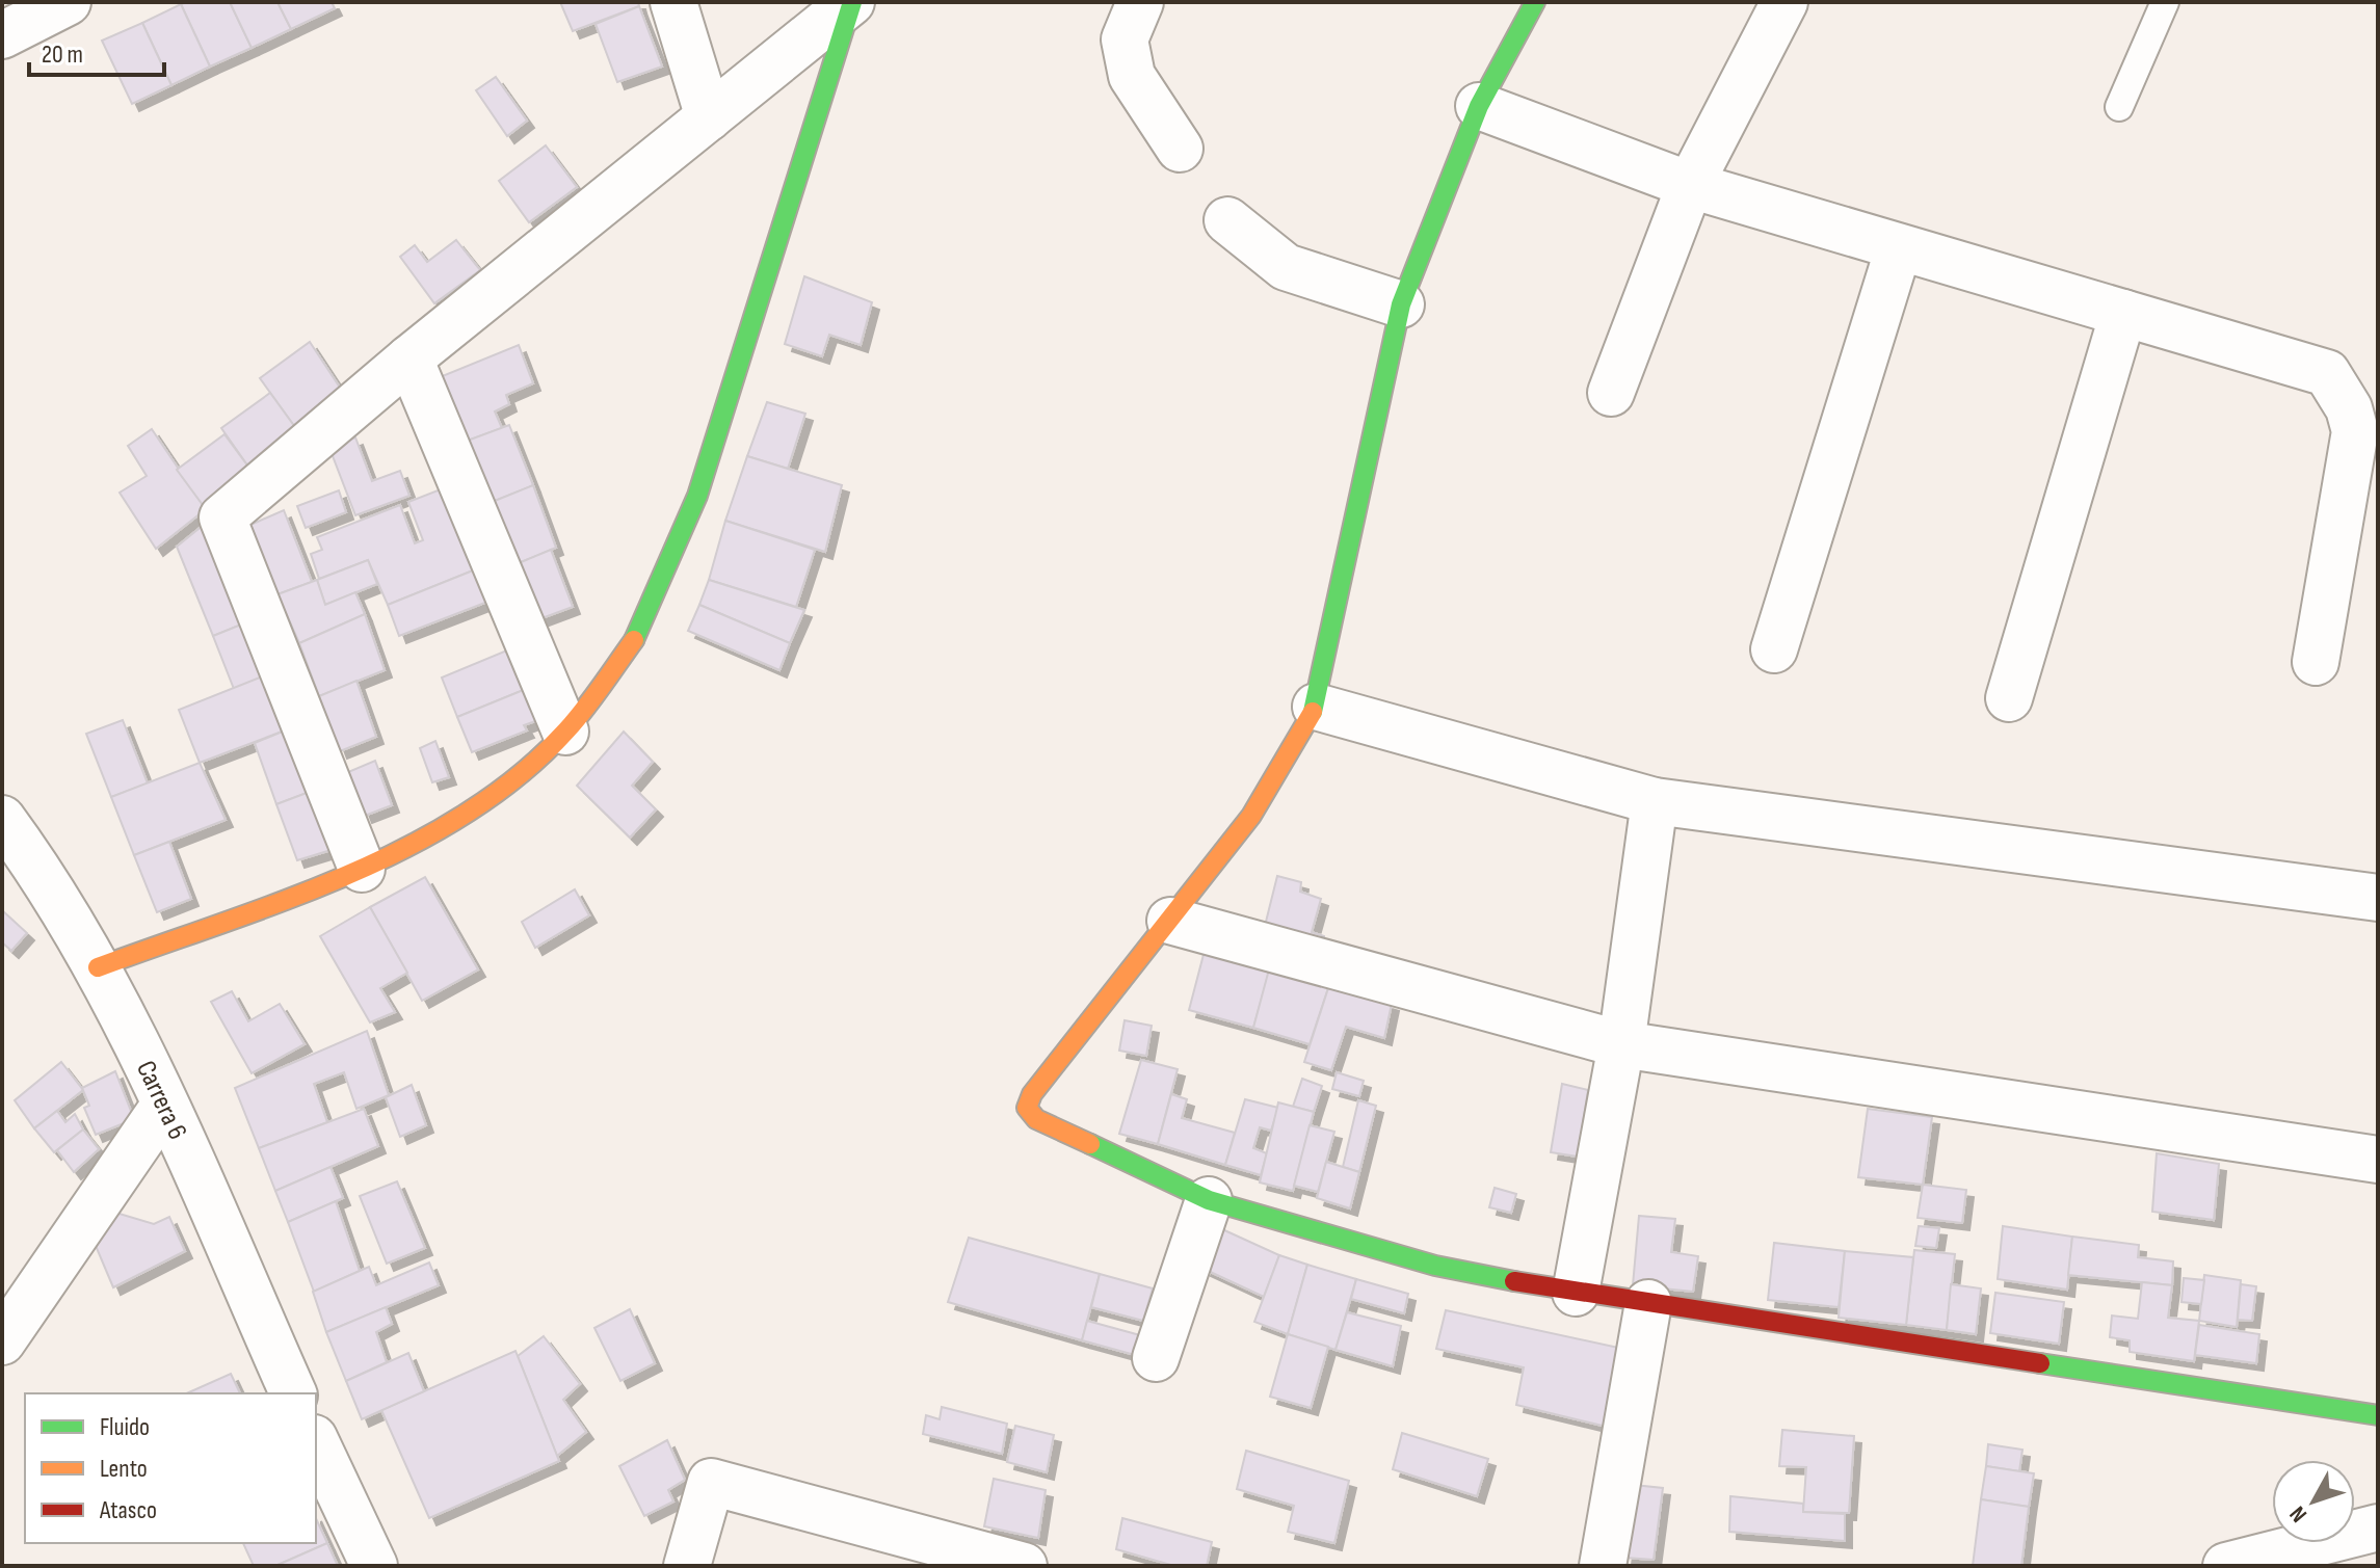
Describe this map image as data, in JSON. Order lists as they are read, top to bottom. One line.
{"streets":{"street":["Carrera 6"]},"legend":["Fluido","Lento","Atasco"],"scale_bar":"20 m","north":"bottom left"}
